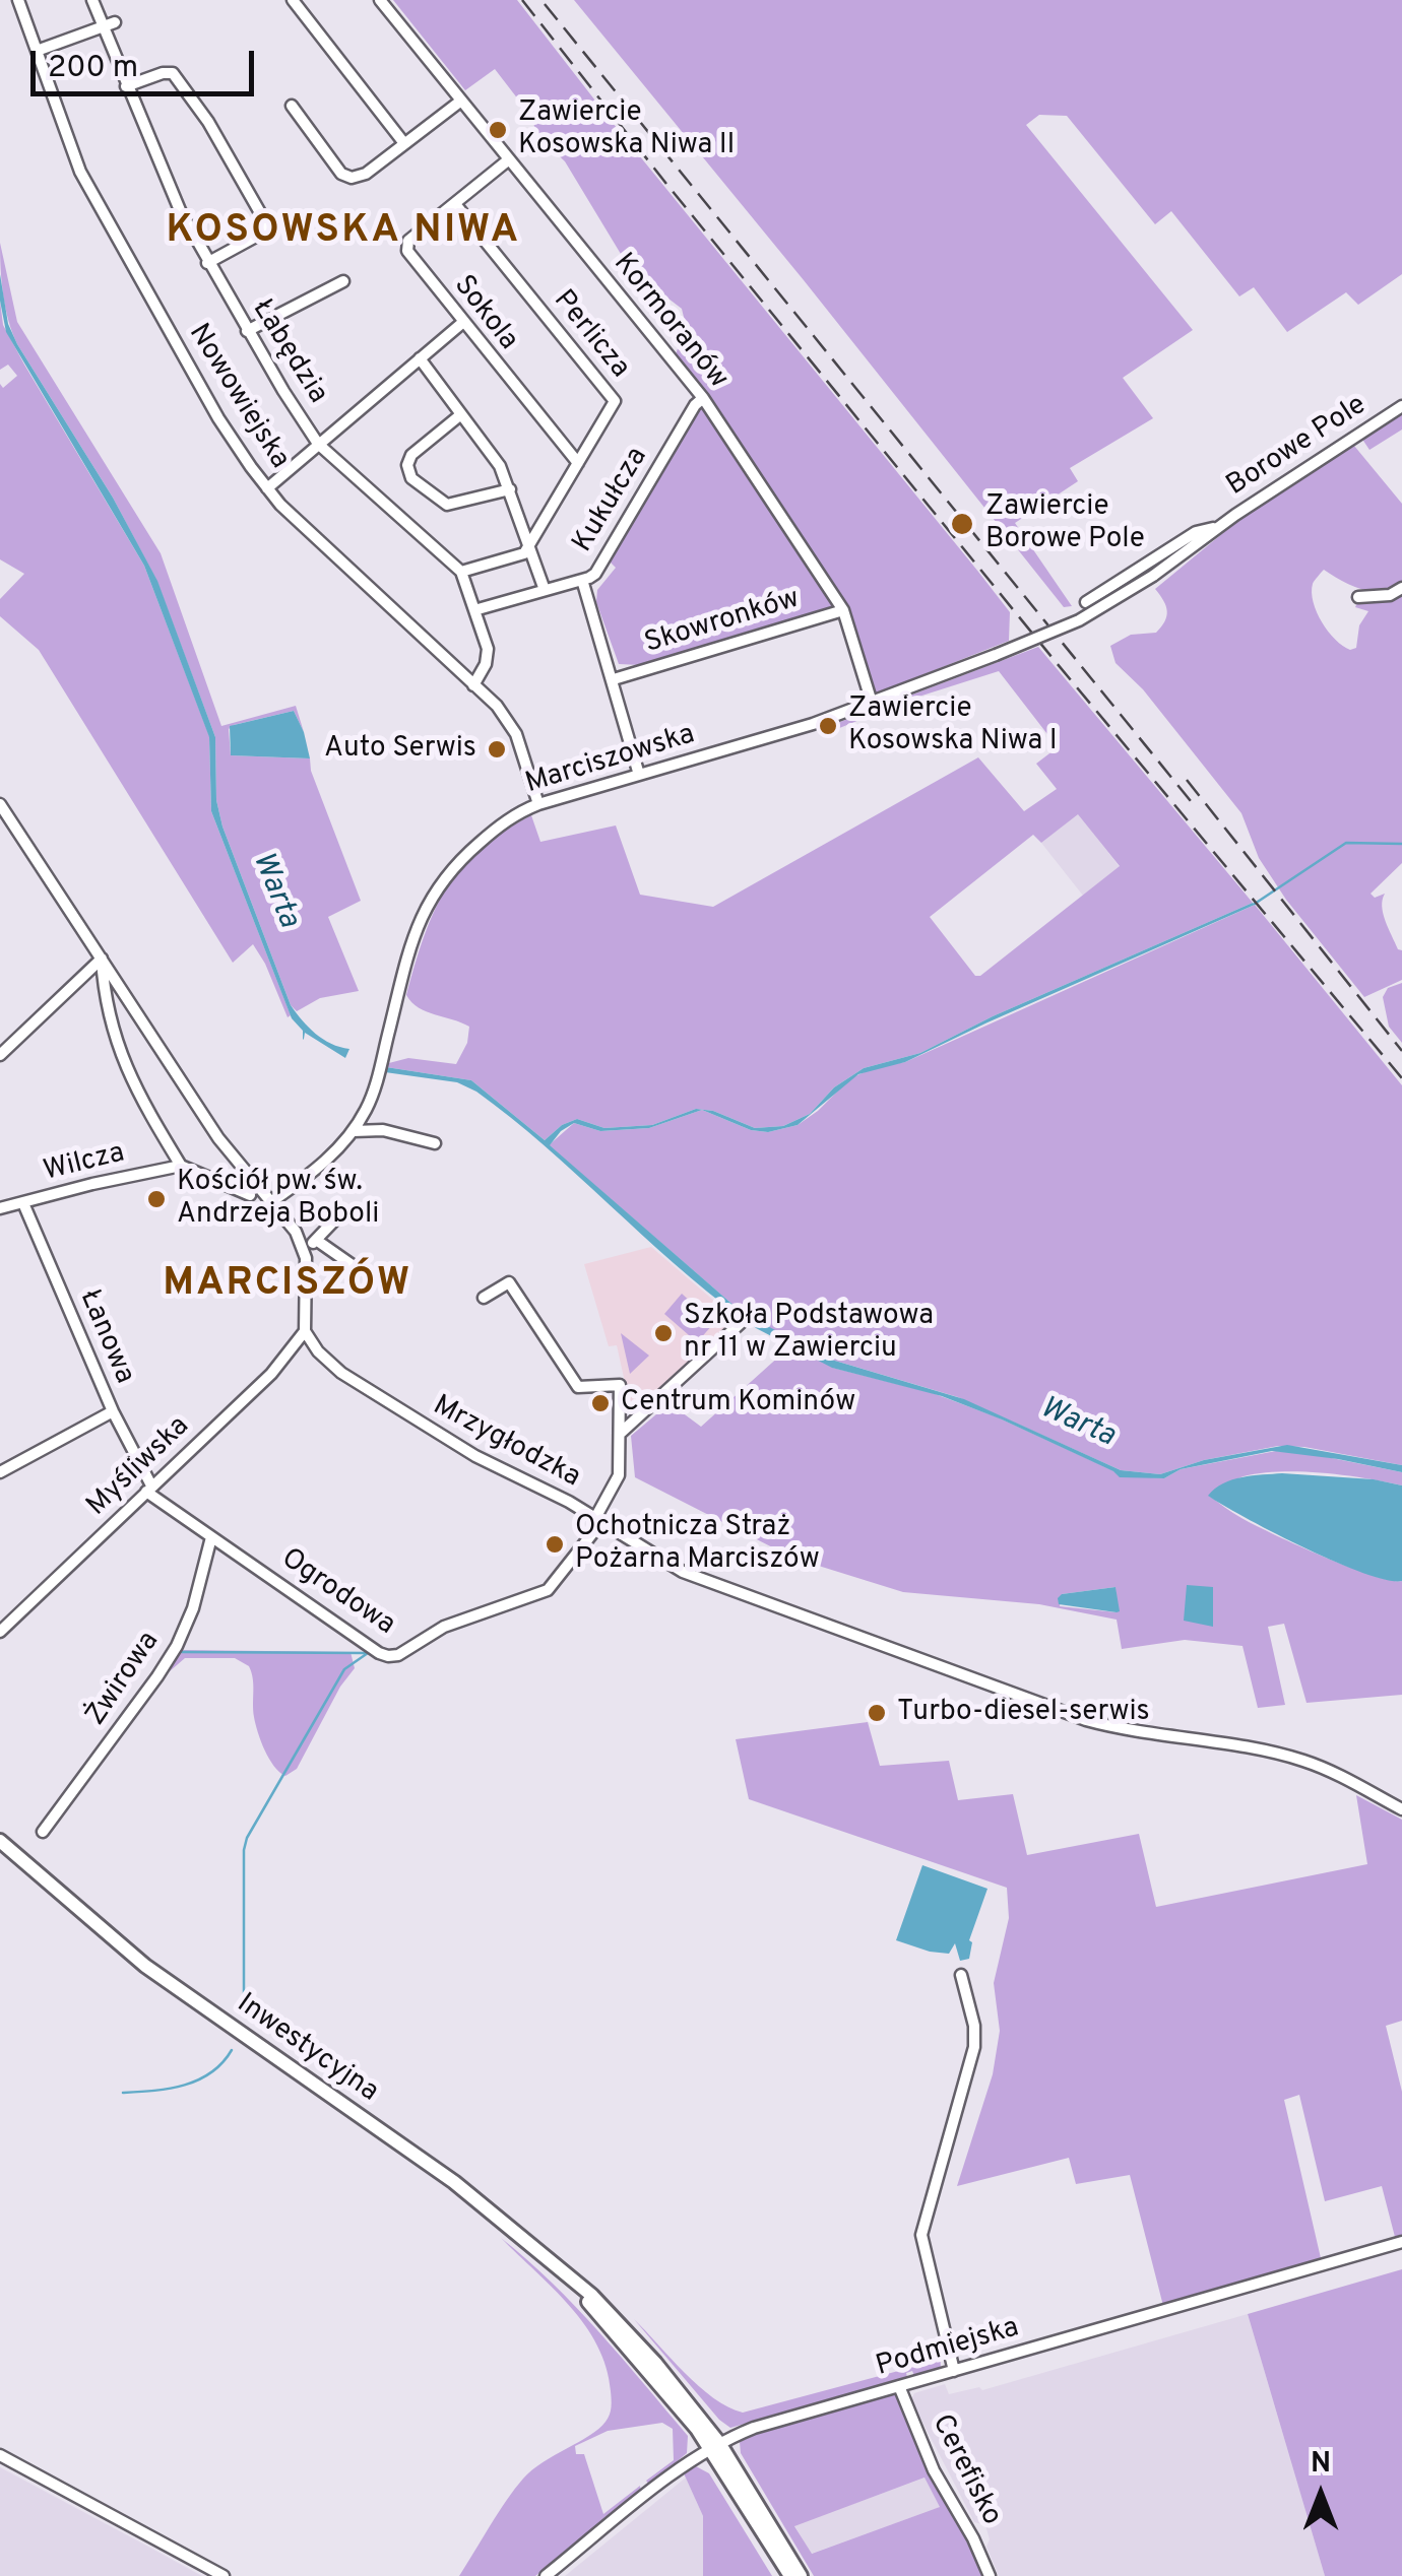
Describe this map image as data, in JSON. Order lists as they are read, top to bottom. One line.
{"streets":{"main road":["Inwestycyjna"],"street":["Sokola","Kormoranów","Perlicza","Łabędzia","Nowowiejska","Borowe Pole","Kukułcza","Skowronków","Marciszowska","Wilcza","Łanowa","Mrzygłodzka","Myśliwska","Ogrodowa","Żwirowa","Podmiejska","Cerefisko"]},"crossings":[["Sokola","Kormoranów"],["Sokola","Perlicza"],["Kormoranów","Kukułcza"],["Kormoranów","Skowronków"],["Kormoranów","Marciszowska"],["Łabędzia","Nowowiejska"],["Łabędzia","Kukułcza"],["Nowowiejska","Marciszowska"],["Borowe Pole","Marciszowska"],["Wilcza","Łanowa"],["Łanowa","Myśliwska"],["Łanowa","Ogrodowa"],["Mrzygłodzka","Myśliwska"],["Mrzygłodzka","Ogrodowa"],["Myśliwska","Ogrodowa"],["Ogrodowa","Żwirowa"],["Inwestycyjna","Podmiejska"],["Podmiejska","Cerefisko"]],"districts":["KOSOWSKA NIWA","MARCISZÓW"],"water":["Warta"],"places":["Zawiercie Kosowska Niwa II","Zawiercie Borowe Pole","Zawiercie Kosowska Niwa I","Auto Serwis","Kościół pw. św. Andrzeja Boboli","Szkoła Podstawowa nr 11 w Zawierciu","Centrum Kominów","Ochotnicza Straż Pożarna Marciszów","Turbo-diesel-serwis"],"scale_bar":"200 m","north":"top"}
